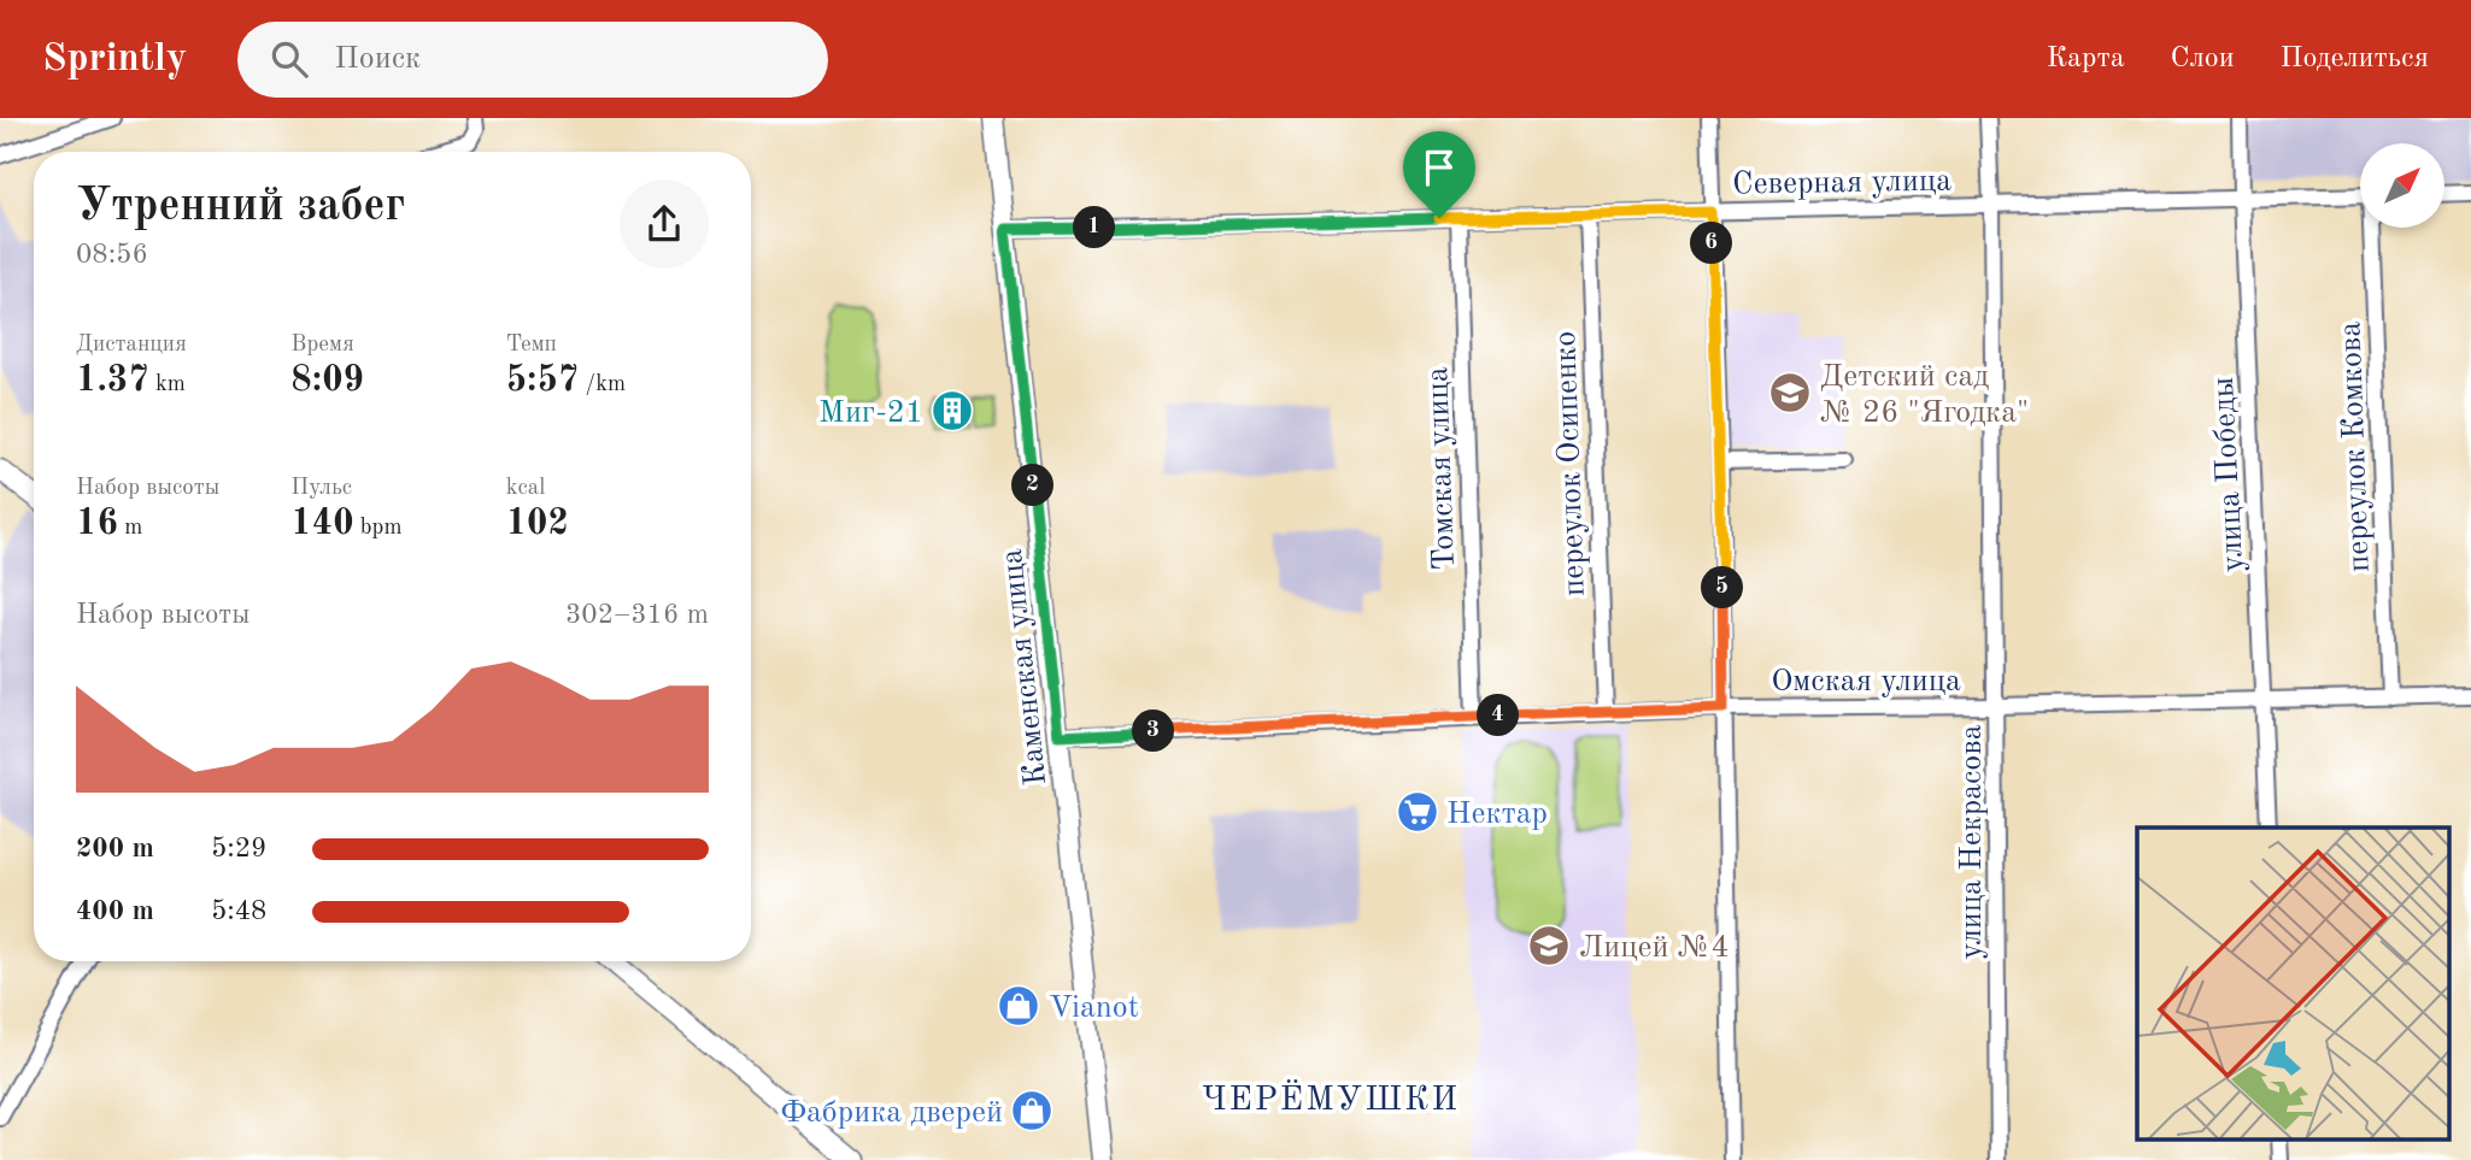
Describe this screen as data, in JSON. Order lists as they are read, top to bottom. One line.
{"streets":{"main road":["Каменская улица"],"street":["Северная улица","переулок Комкова","переулок Осипенко","Томская улица","улица Победы","Омская улица","улица Некрасова"]},"crossings":[["Северная улица","переулок Осипенко"],["Северная улица","Томская улица"],["Северная улица","улица Победы"],["Северная улица","Каменская улица"],["Северная улица","улица Некрасова"],["переулок Комкова","Омская улица"],["переулок Осипенко","Омская улица"],["Томская улица","Омская улица"],["улица Победы","Омская улица"],["Каменская улица","Омская улица"],["Омская улица","улица Некрасова"]],"districts":["ЧЕРЁМУШКИ"],"places":{"school or university":["Детский сад № 26 \"Ягодка\"","Лицей №4"],"building":["Миг-21"],"supermarket":["Нектар"],"shop":["Vianot","Фабрика дверей"]},"north":"top right","page":{"header":"Sprintly","search":"Поиск","nav":["Карта","Слои","Поделиться"],"heading":["Утренний забег","08:56"],"pins":["1","6","2","5","4","3"],"stats":[["Дистанция","1.37 km"],["Время","8:09"],["Темп","5:57 /km"],["Набор высоты","16 m"],["Пульс","140 bpm"],["kcal","102"]],"chart":["Набор высоты","302–316 m"],"list":[{"name":"200 m","note":"5:29"},{"name":"400 m","note":"5:48"}]}}
